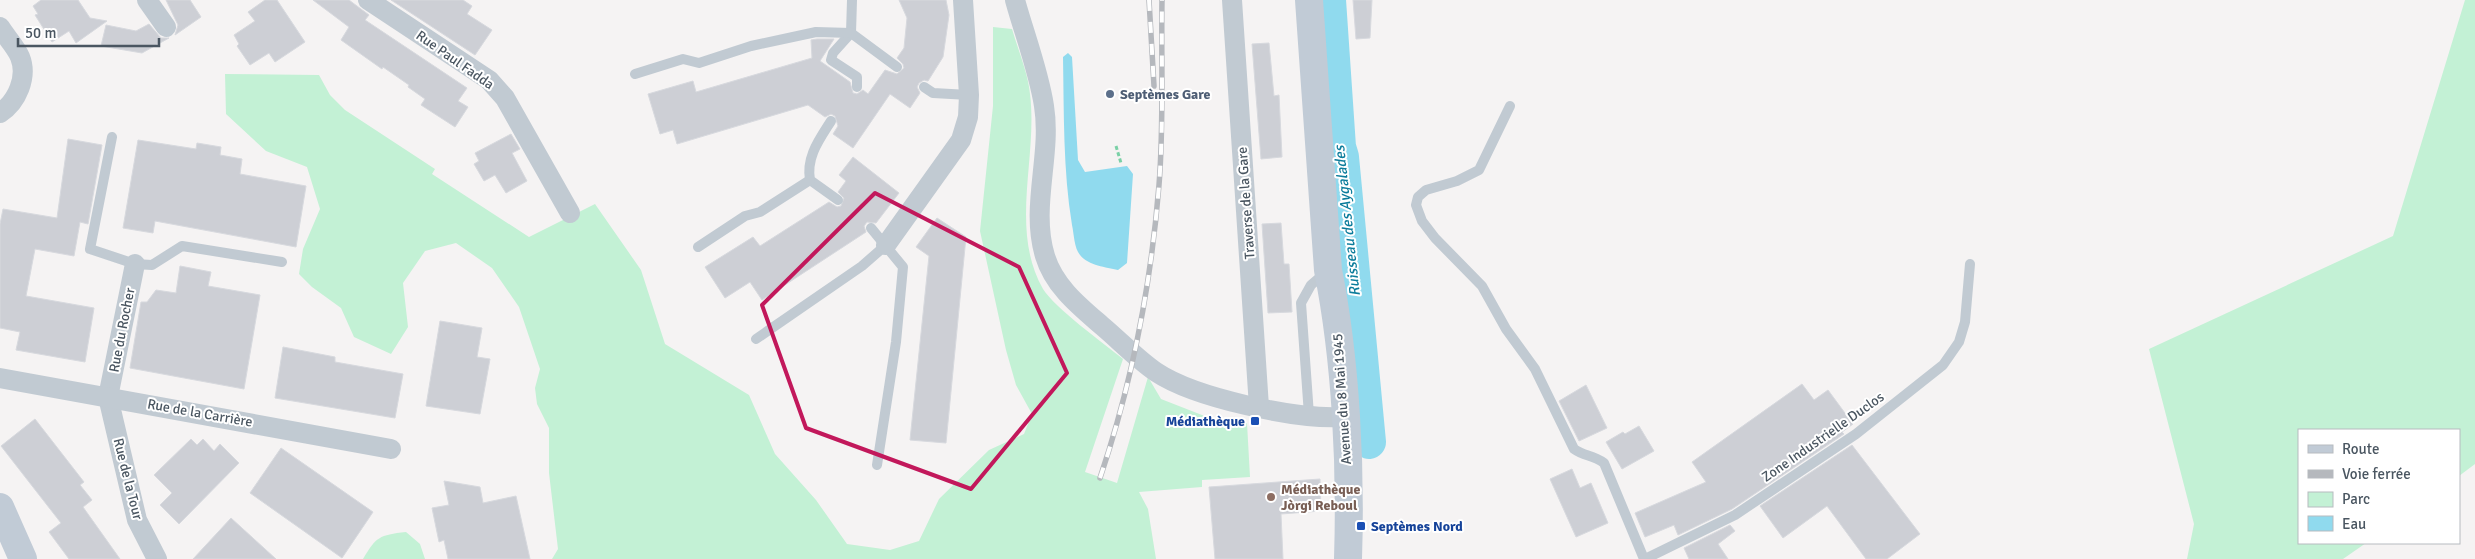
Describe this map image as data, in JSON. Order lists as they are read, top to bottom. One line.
{"streets":{"main road":["Avenue du 8 Mai 1945"],"street":["Rue Paul Fadda","Traverse de la Gare","Rue du Rocher","Rue de la Carrière","Rue de la Tour"],"lane":["Zone Industrielle Duclos"]},"crossings":[["Rue du Rocher","Rue de la Carrière"],["Rue du Rocher","Rue de la Tour"],["Rue de la Carrière","Rue de la Tour"]],"water":["Ruisseau des Aygalades"],"places":{"other":["Septèmes Gare","Médiathèque Jòrgi Reboul"],"transit":["Médiathèque","Septèmes Nord"]},"legend":["Route","Voie ferrée","Parc","Eau"],"scale_bar":"50 m"}
